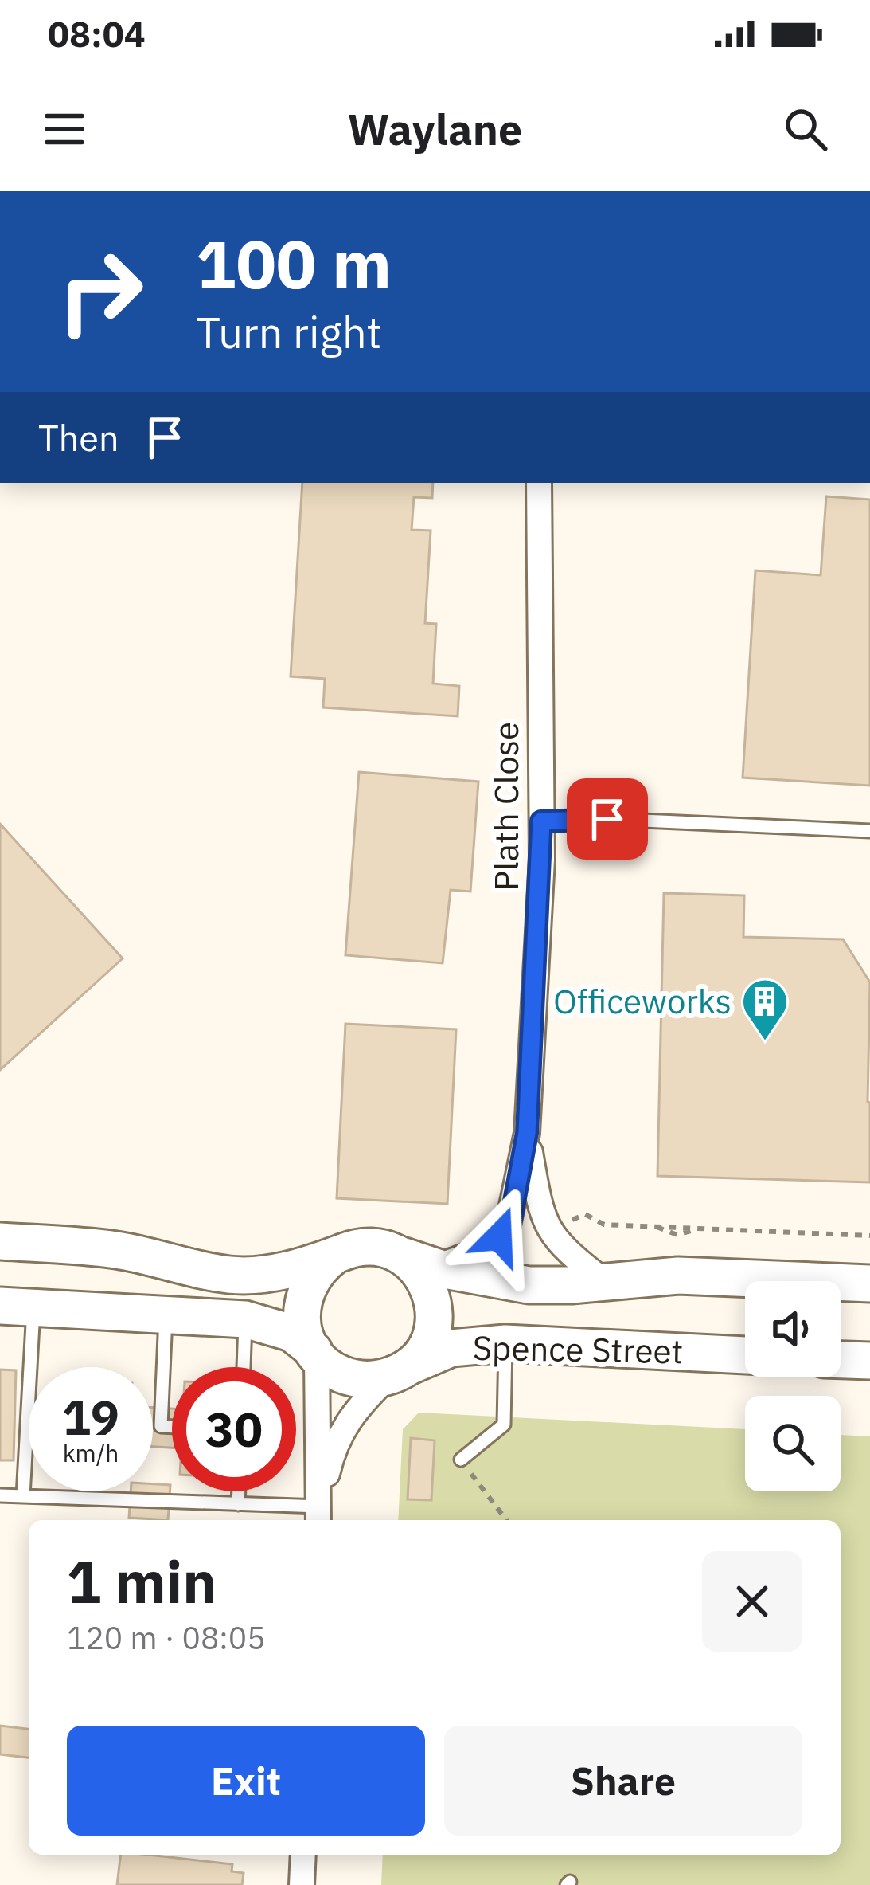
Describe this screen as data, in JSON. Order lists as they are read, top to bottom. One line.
{"streets":{"street":["Plath Close","Spence Street"]},"crossings":[["Plath Close","Spence Street"]],"places":{"building":["Officeworks"]},"page":{"status":"08:04","header":"Waylane","turn":["100 m","Turn right"],"then":"Then","speed":"19 km/h","limit":"30","heading":["1 min","120 m · 08:05"],"buttons":["Exit","Share"]}}
